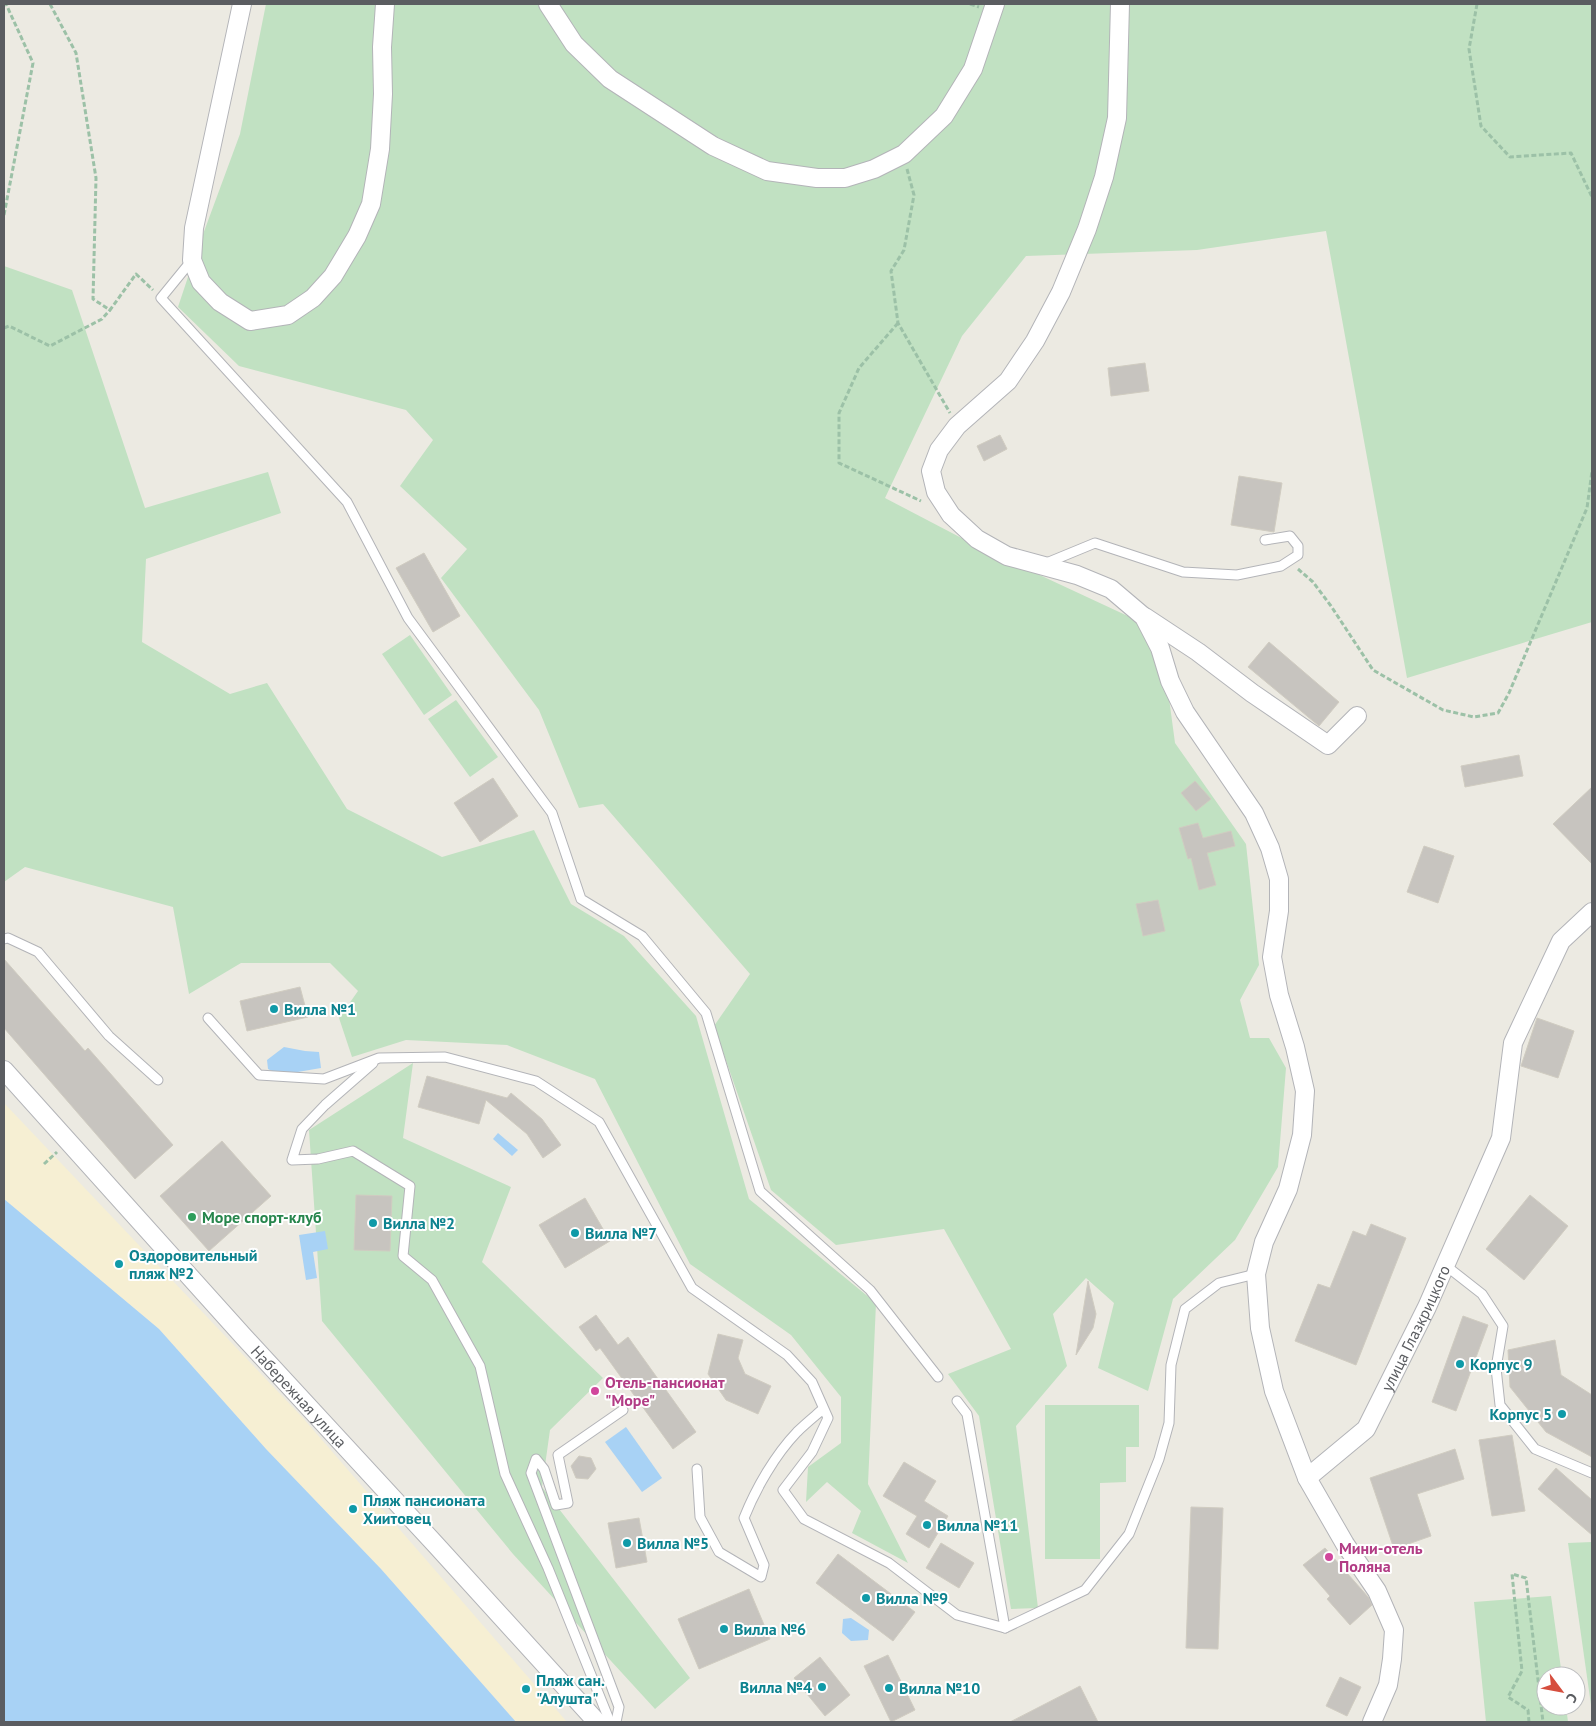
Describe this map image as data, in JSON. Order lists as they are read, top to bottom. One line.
{"streets":{"street":["улица Глазкрицкого","Набережная улица"]},"places":["Вилла №1","Море спорт-клуб","Вилла №2","Вилла №7","Оздоровительный пляж №2","Корпус 9","Отель-пансионат \"Море\"","Корпус 5","Пляж пансионата Хиитовец","Вилла №11","Вилла №5","Мини-отель Поляна","Вилла №9","Вилла №6","Вилла №4","Вилла №10","Пляж сан. \"Алушта\""],"north":"bottom right"}
